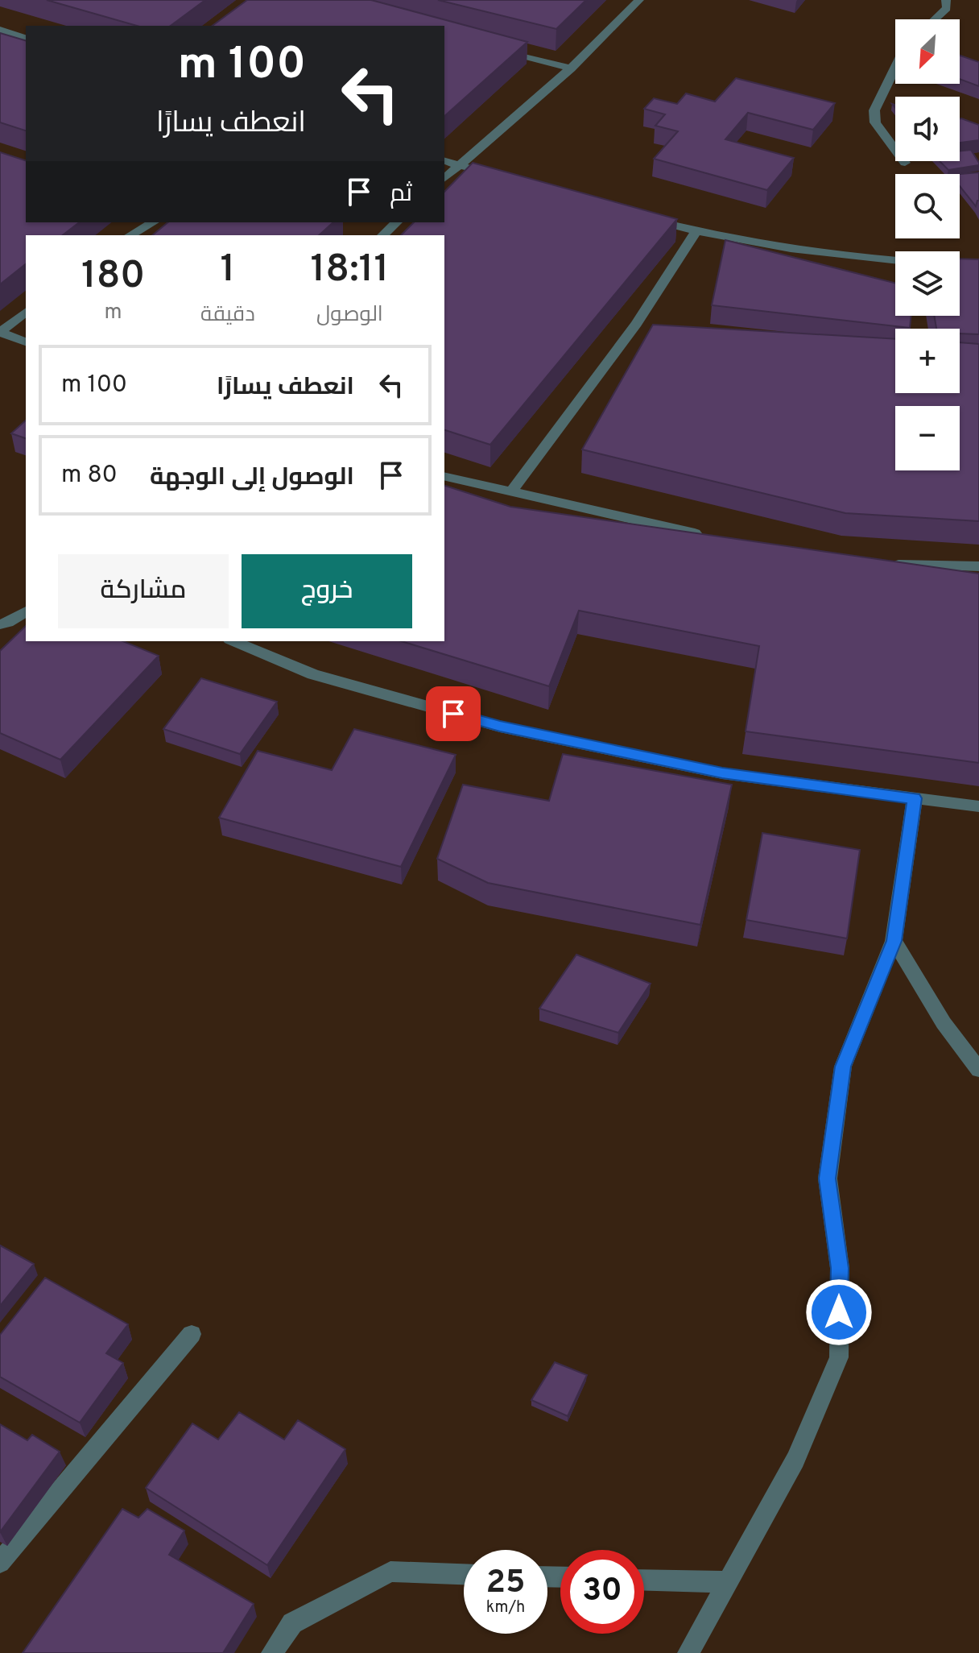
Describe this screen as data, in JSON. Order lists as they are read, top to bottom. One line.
{"north":"bottom left","page":{"map_buttons":["+","−"],"turn":["100 m","انعطف يسارًا"],"then":"ثم","eta":["18:11","الوصول","1","دقيقة","180","m"],"list":[{"name":"انعطف يسارًا","value":"100 m"},{"name":"الوصول إلى الوجهة","value":"80 m"}],"buttons":["خروج","مشاركة"],"speed":"25 km/h","limit":"30"}}
